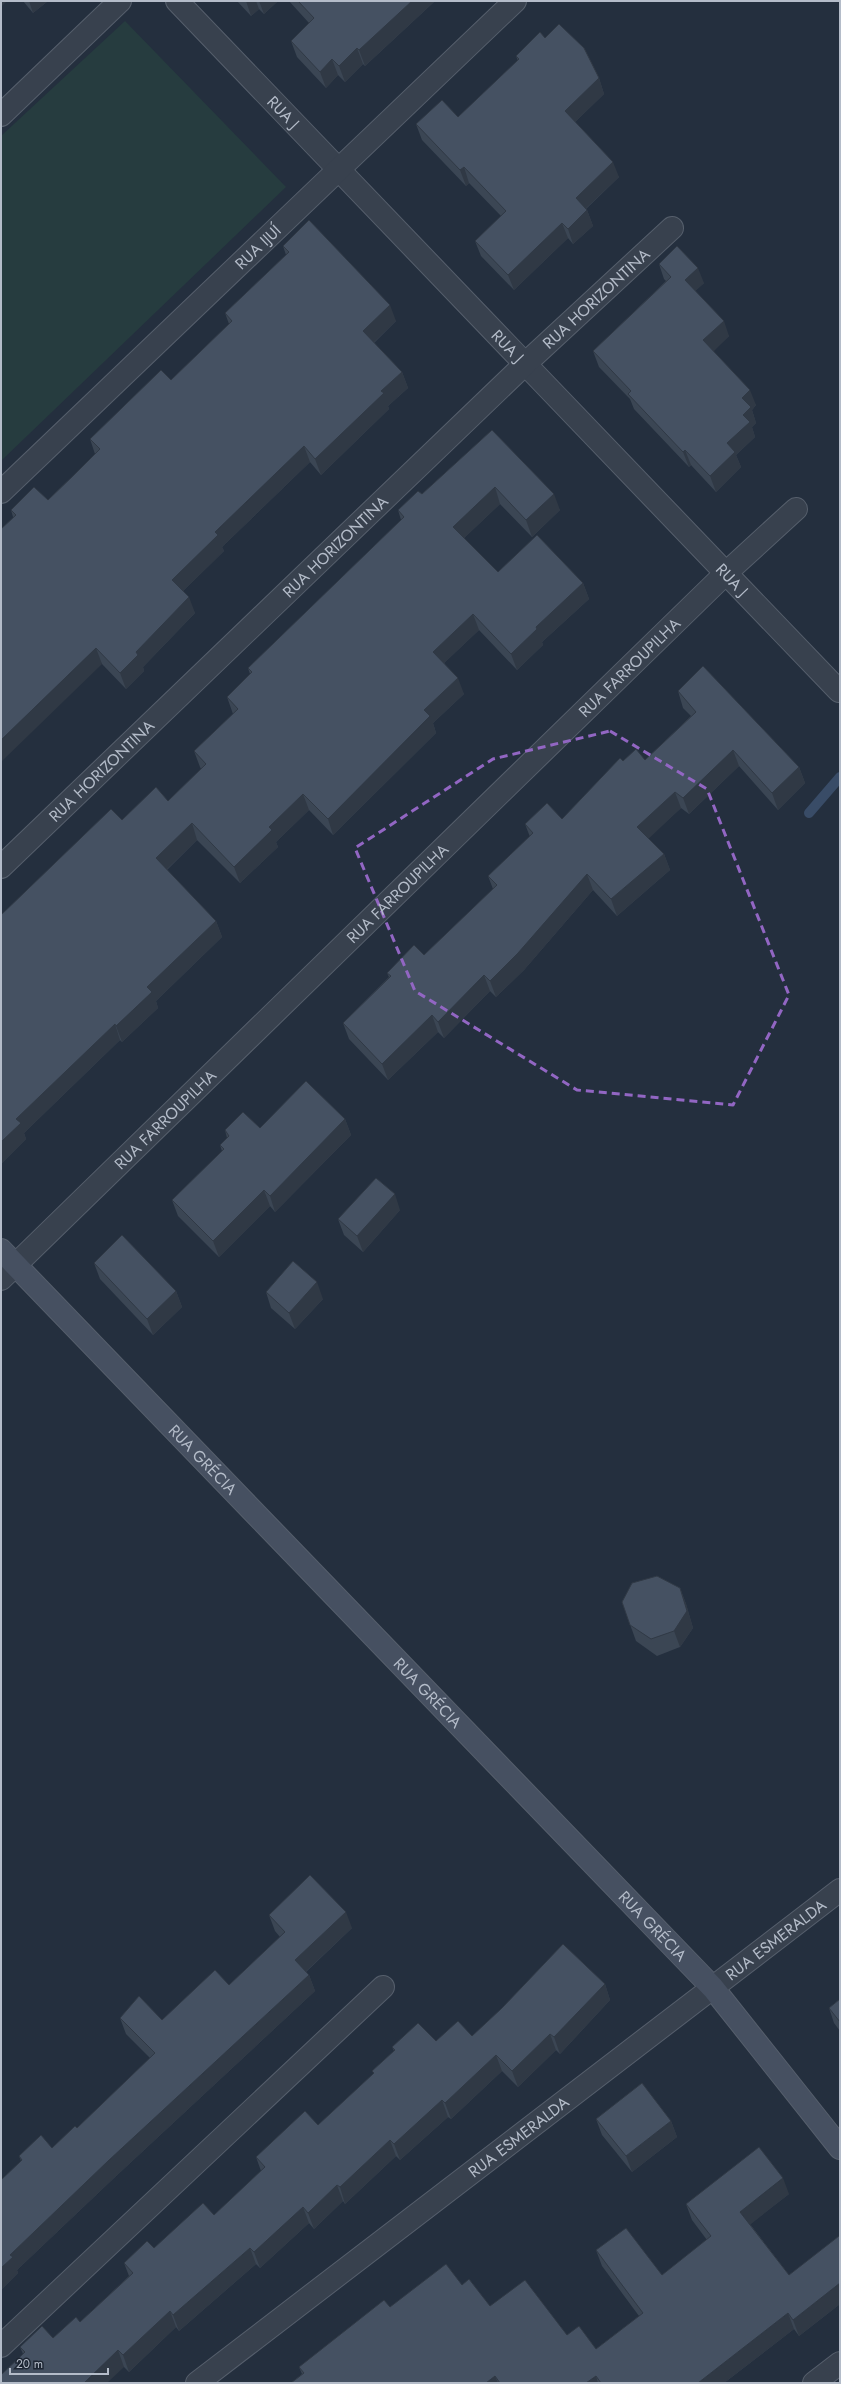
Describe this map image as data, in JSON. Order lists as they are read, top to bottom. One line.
{"streets":{"main road":["RUA GRÉCIA"],"street":["RUA J","RUA IJUÍ","RUA HORIZONTINA","RUA FARROUPILHA","RUA ESMERALDA"]},"crossings":[["RUA J","RUA IJUÍ"],["RUA J","RUA HORIZONTINA"],["RUA J","RUA FARROUPILHA"],["RUA FARROUPILHA","RUA GRÉCIA"],["RUA GRÉCIA","RUA ESMERALDA"]],"scale_bar":"20 m"}
